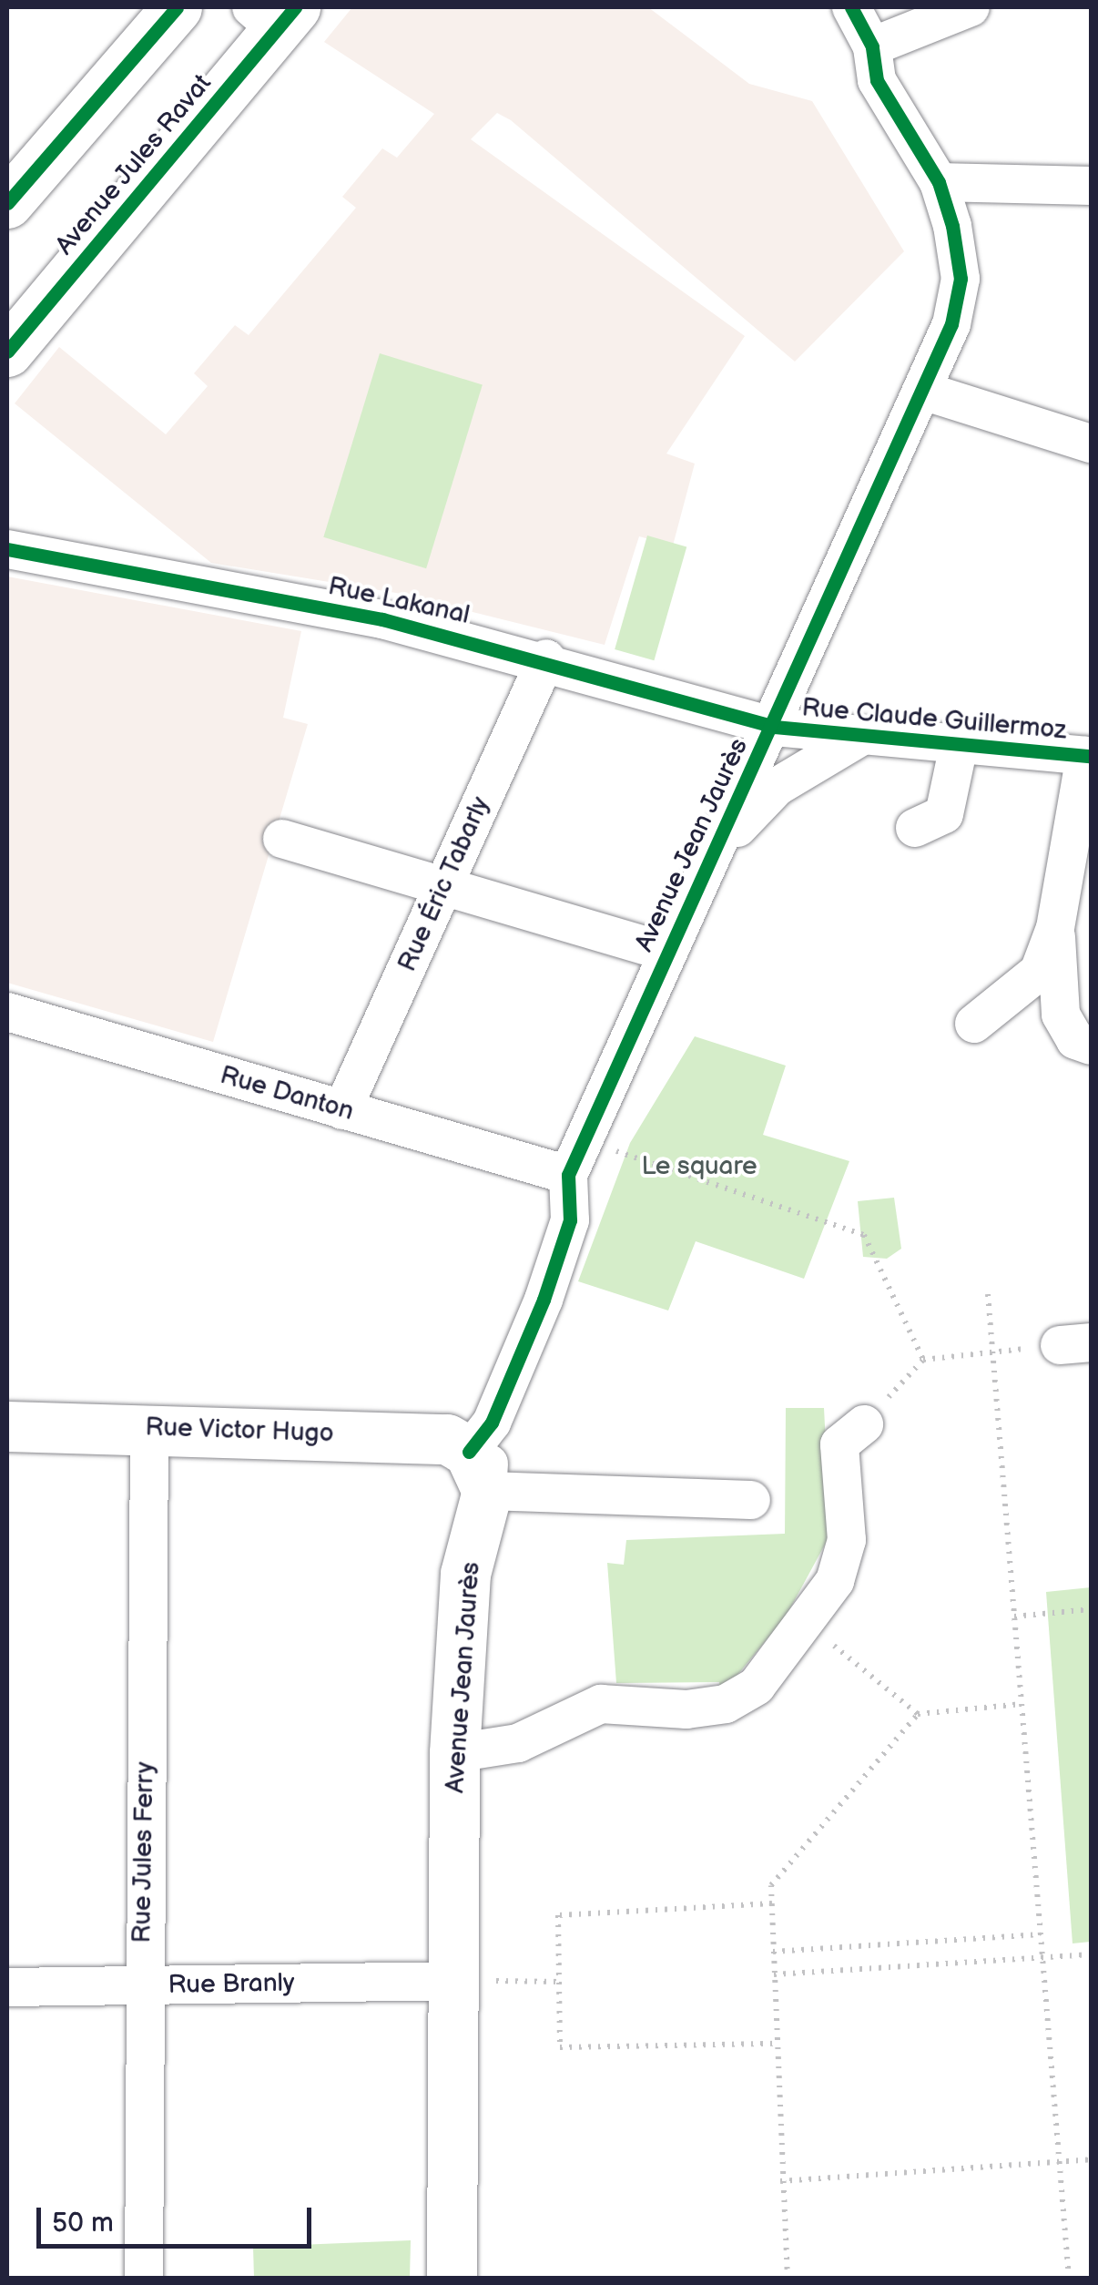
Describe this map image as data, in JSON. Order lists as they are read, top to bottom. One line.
{"streets":{"main road":["Avenue Jules Ravat","Avenue Jean Jaurès","Rue Victor Hugo"],"street":["Rue Lakanal","Rue Claude Guillermoz","Rue Éric Tabarly","Rue Danton","Rue Jules Ferry","Rue Branly"]},"crossings":[["Rue Lakanal","Rue Claude Guillermoz"],["Rue Lakanal","Avenue Jean Jaurès"],["Rue Lakanal","Rue Éric Tabarly"],["Rue Claude Guillermoz","Avenue Jean Jaurès"],["Avenue Jean Jaurès","Rue Danton"],["Avenue Jean Jaurès","Rue Victor Hugo"],["Avenue Jean Jaurès","Rue Branly"],["Rue Éric Tabarly","Rue Danton"],["Rue Victor Hugo","Rue Jules Ferry"],["Rue Jules Ferry","Rue Branly"]],"parks":["Le square"],"scale_bar":"50 m"}
